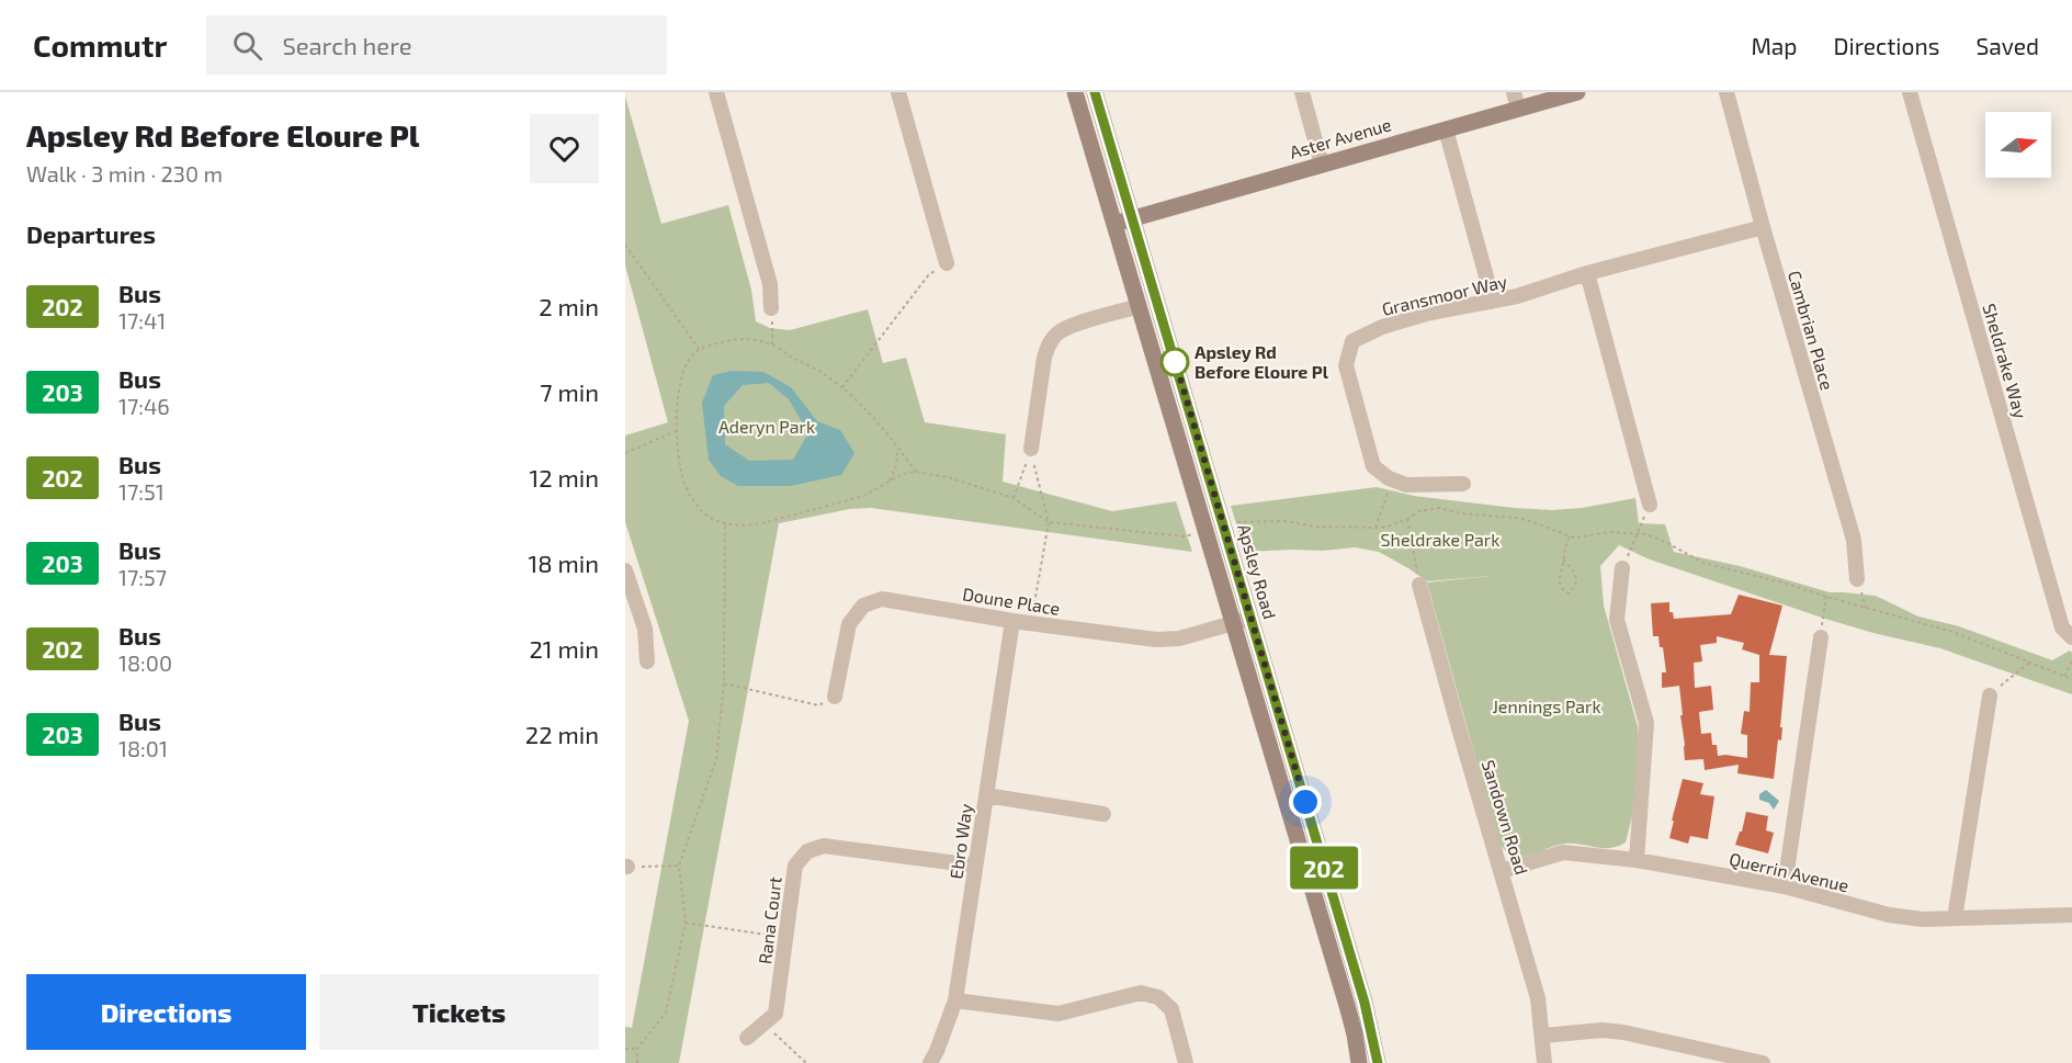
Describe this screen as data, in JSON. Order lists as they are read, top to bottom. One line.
{"streets":{"main road":["Aster Avenue","Apsley Road"],"street":["Gransmoor Way","Cambrian Place","Sheldrake Way","Doune Place","Sandown Road","Ebro Way","Querrin Avenue","Rana Court"]},"crossings":[["Aster Avenue","Apsley Road"],["Gransmoor Way","Cambrian Place"],["Apsley Road","Doune Place"],["Doune Place","Ebro Way"],["Sandown Road","Querrin Avenue"],["Ebro Way","Rana Court"]],"parks":["Aderyn Park","Sheldrake Park","Jennings Park"],"places":["Apsley Rd Before Eloure Pl"],"lines":["bus line 202"],"north":"right","page":{"header":"Commutr","search":"Search here","nav":["Map","Directions","Saved"],"heading":[["Apsley Rd Before Eloure Pl","Walk · 3 min · 230 m"],"Departures"],"on_map":"202","list":[{"mark":"202","name":"Bus","note":"17:41","value":"2 min"},{"mark":"203","name":"Bus","note":"17:46","value":"7 min"},{"mark":"202","name":"Bus","note":"17:51","value":"12 min"},{"mark":"203","name":"Bus","note":"17:57","value":"18 min"},{"mark":"202","name":"Bus","note":"18:00","value":"21 min"},{"mark":"203","name":"Bus","note":"18:01","value":"22 min"}],"buttons":["Directions","Tickets"]}}
